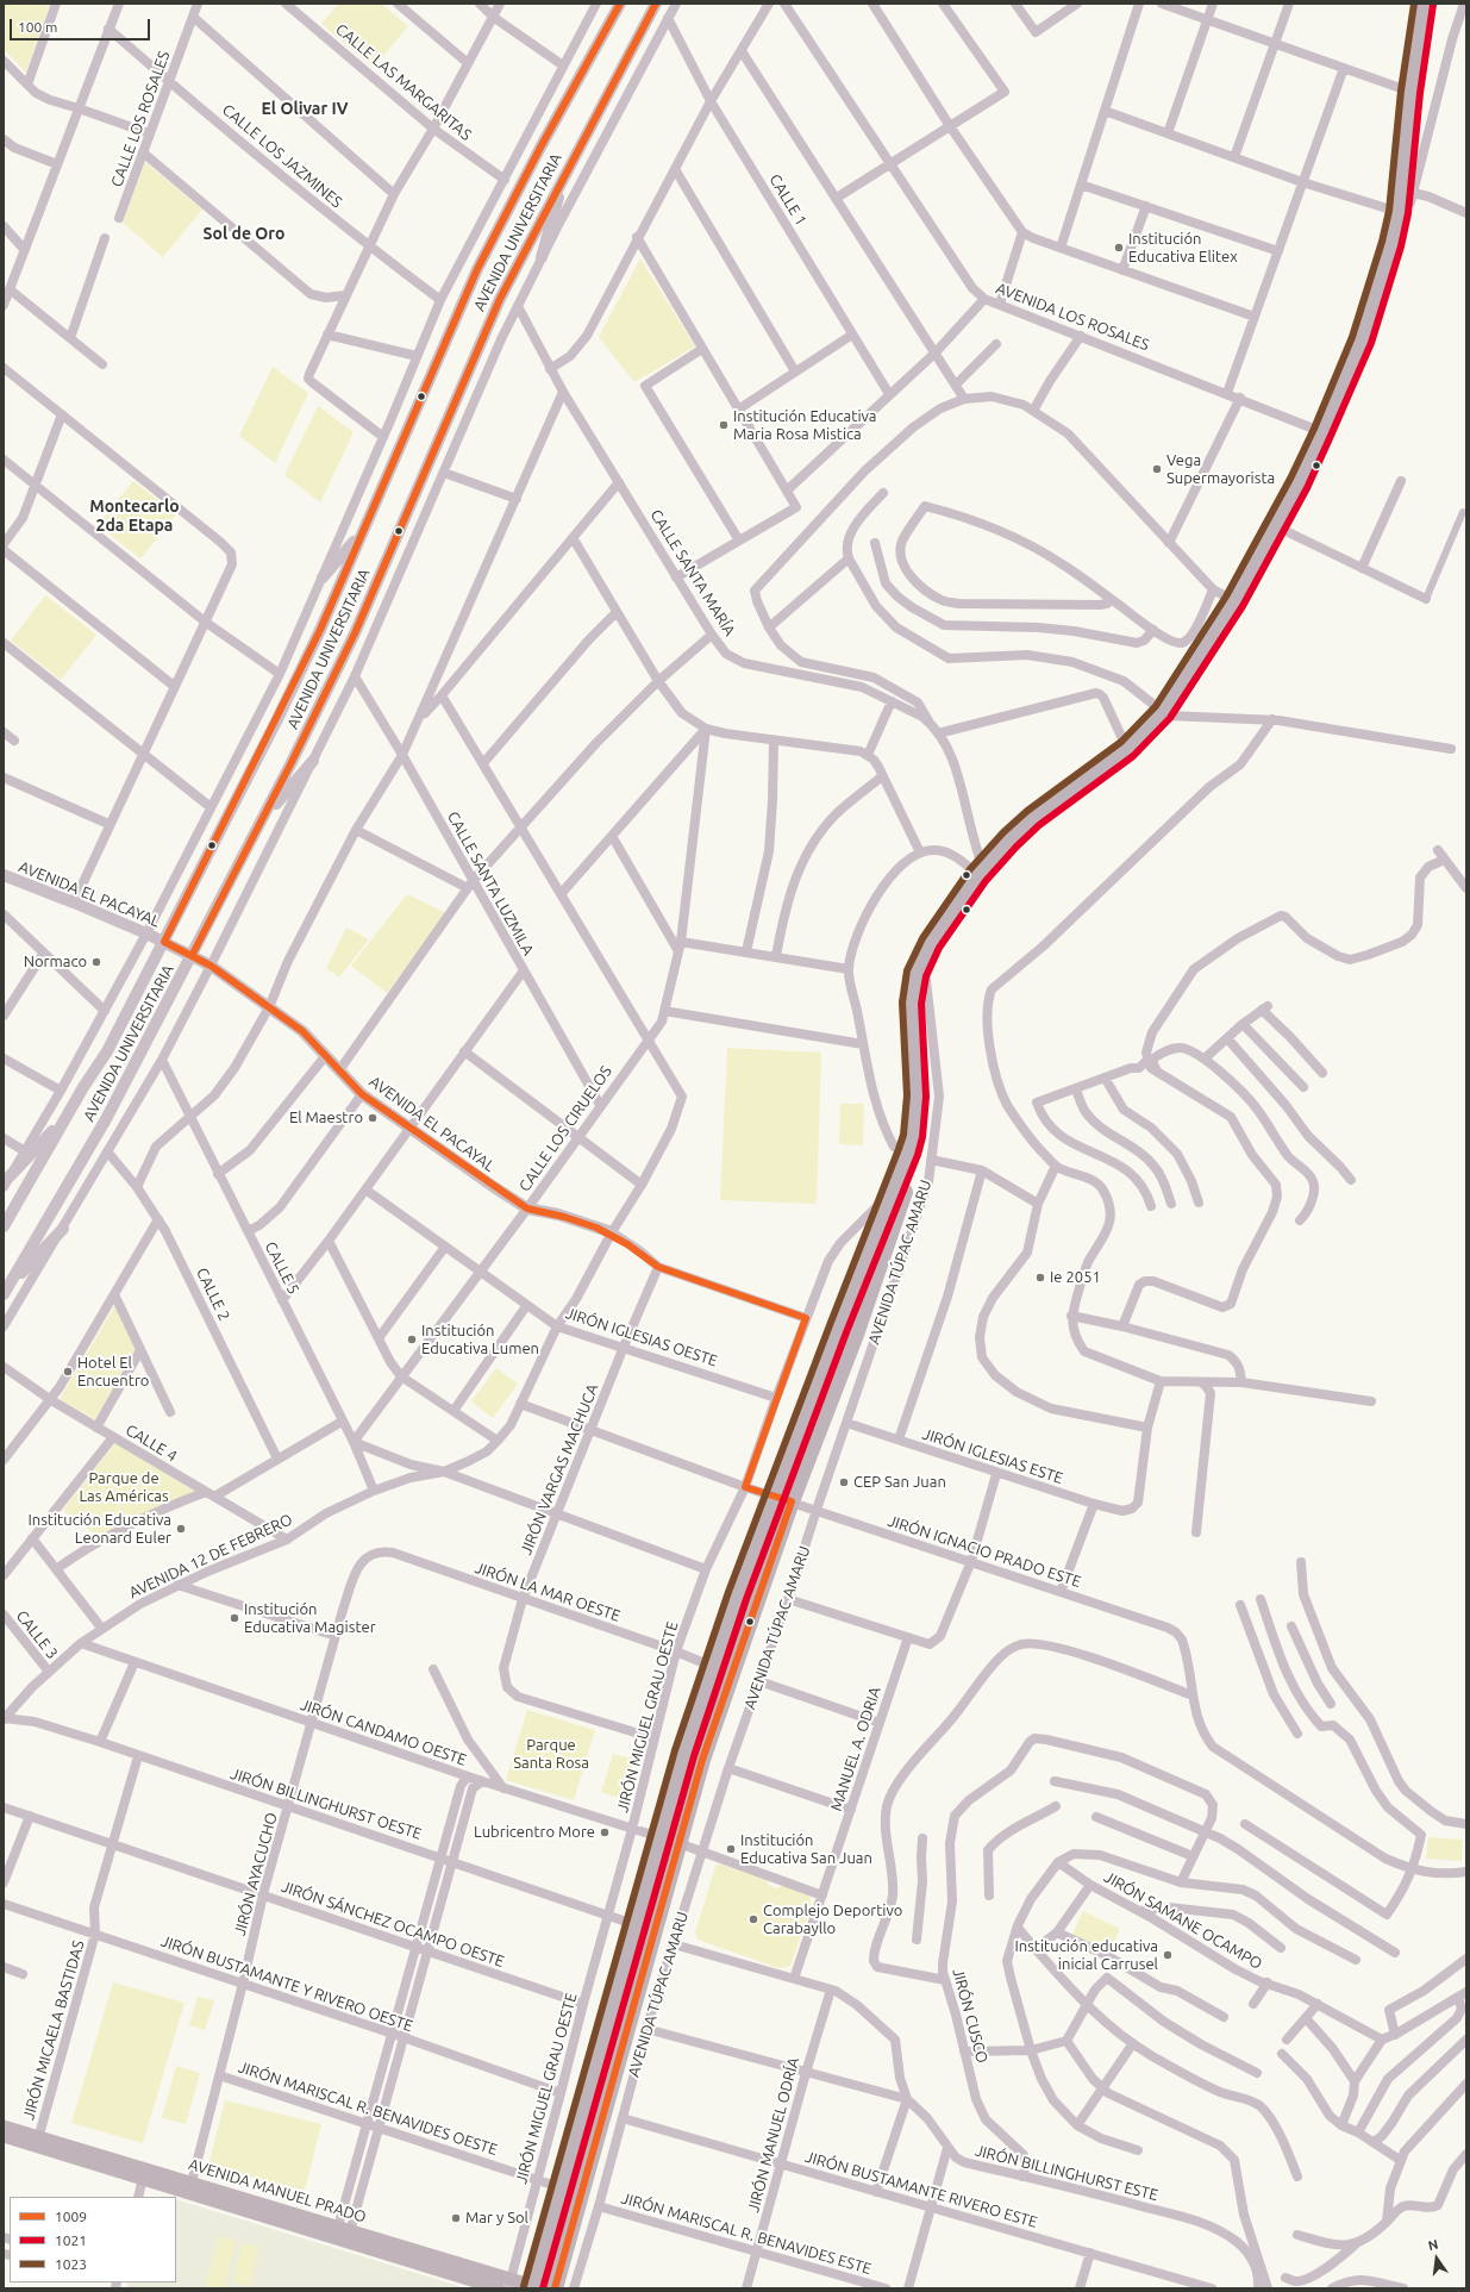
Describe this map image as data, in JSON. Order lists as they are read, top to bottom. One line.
{"streets":{"highway":["AVENIDA TÚPAC AMARU"],"main road":["AVENIDA MANUEL PRADO"],"street":["CALLE LAS MARGARITAS","CALLE LOS ROSALES","CALLE LOS JAZMINES","CALLE 1","AVENIDA UNIVERSITARIA","AVENIDA LOS ROSALES","CALLE SANTA MARÍA","CALLE SANTA LUZMILA","AVENIDA EL PACAYAL","CALLE LOS CIRUELOS","CALLE 5","CALLE 2","JIRÓN IGLESIAS OESTE","CALLE 4","JIRÓN IGLESIAS ESTE","JIRÓN VARGAS MACHUCA","JIRÓN IGNACIO PRADO ESTE","AVENIDA 12 DE FEBRERO","JIRÓN LA MAR OESTE","CALLE 3","JIRÓN MIGUEL GRAU OESTE","JIRÓN CANDAMO OESTE","MANUEL A. ODRIA","JIRÓN BILLINGHURST OESTE","JIRÓN AYACUCHO","JIRÓN SAMANE OCAMPO","JIRÓN SÁNCHEZ OCAMPO OESTE","JIRÓN BUSTAMANTE Y RIVERO OESTE","JIRÓN CUSCO","JIRÓN MICAELA BASTIDAS","JIRÓN MARISCAL R. BENAVIDES OESTE","JIRÓN MANUEL ODRÍA","JIRÓN BILLINGHURST ESTE","JIRÓN BUSTAMANTE RIVERO ESTE","JIRÓN MARISCAL R. BENAVIDES ESTE"]},"crossings":[["CALLE LOS ROSALES","CALLE LOS JAZMINES"],["AVENIDA UNIVERSITARIA","AVENIDA EL PACAYAL"],["AVENIDA LOS ROSALES","AVENIDA TÚPAC AMARU"],["CALLE SANTA MARÍA","AVENIDA TÚPAC AMARU"],["CALLE SANTA LUZMILA","CALLE LOS CIRUELOS"],["AVENIDA EL PACAYAL","CALLE LOS CIRUELOS"],["AVENIDA EL PACAYAL","AVENIDA 12 DE FEBRERO"],["CALLE LOS CIRUELOS","CALLE 5"],["CALLE LOS CIRUELOS","JIRÓN IGLESIAS OESTE"],["CALLE LOS CIRUELOS","AVENIDA 12 DE FEBRERO"],["AVENIDA TÚPAC AMARU","JIRÓN IGLESIAS ESTE"],["AVENIDA TÚPAC AMARU","JIRÓN IGNACIO PRADO ESTE"],["AVENIDA TÚPAC AMARU","JIRÓN LA MAR OESTE"],["AVENIDA TÚPAC AMARU","JIRÓN MIGUEL GRAU OESTE"],["AVENIDA TÚPAC AMARU","JIRÓN CANDAMO OESTE"],["AVENIDA TÚPAC AMARU","JIRÓN BILLINGHURST OESTE"],["AVENIDA TÚPAC AMARU","JIRÓN MARISCAL R. BENAVIDES OESTE"],["AVENIDA TÚPAC AMARU","JIRÓN BILLINGHURST ESTE"],["AVENIDA TÚPAC AMARU","JIRÓN BUSTAMANTE RIVERO ESTE"],["AVENIDA TÚPAC AMARU","AVENIDA MANUEL PRADO"],["AVENIDA TÚPAC AMARU","JIRÓN MARISCAL R. BENAVIDES ESTE"],["CALLE 5","AVENIDA 12 DE FEBRERO"],["JIRÓN IGLESIAS OESTE","JIRÓN VARGAS MACHUCA"],["JIRÓN IGLESIAS OESTE","AVENIDA 12 DE FEBRERO"],["JIRÓN IGLESIAS OESTE","JIRÓN MIGUEL GRAU OESTE"],["CALLE 4","AVENIDA 12 DE FEBRERO"],["JIRÓN VARGAS MACHUCA","JIRÓN IGNACIO PRADO ESTE"],["JIRÓN VARGAS MACHUCA","JIRÓN LA MAR OESTE"],["JIRÓN VARGAS MACHUCA","JIRÓN MIGUEL GRAU OESTE"],["JIRÓN IGNACIO PRADO ESTE","AVENIDA 12 DE FEBRERO"],["JIRÓN IGNACIO PRADO ESTE","JIRÓN MIGUEL GRAU OESTE"],["AVENIDA 12 DE FEBRERO","CALLE 3"],["AVENIDA 12 DE FEBRERO","JIRÓN CANDAMO OESTE"],["AVENIDA 12 DE FEBRERO","JIRÓN BILLINGHURST OESTE"],["JIRÓN LA MAR OESTE","JIRÓN MIGUEL GRAU OESTE"],["JIRÓN LA MAR OESTE","JIRÓN AYACUCHO"],["JIRÓN MIGUEL GRAU OESTE","JIRÓN CANDAMO OESTE"],["JIRÓN MIGUEL GRAU OESTE","JIRÓN BILLINGHURST OESTE"],["JIRÓN MIGUEL GRAU OESTE","JIRÓN SÁNCHEZ OCAMPO OESTE"],["JIRÓN MIGUEL GRAU OESTE","JIRÓN BUSTAMANTE Y RIVERO OESTE"],["JIRÓN MIGUEL GRAU OESTE","JIRÓN MARISCAL R. BENAVIDES OESTE"],["JIRÓN MIGUEL GRAU OESTE","AVENIDA MANUEL PRADO"],["JIRÓN CANDAMO OESTE","MANUEL A. ODRIA"],["JIRÓN CANDAMO OESTE","JIRÓN AYACUCHO"],["MANUEL A. ODRIA","JIRÓN BILLINGHURST ESTE"],["JIRÓN BILLINGHURST OESTE","JIRÓN AYACUCHO"],["JIRÓN BILLINGHURST OESTE","JIRÓN MICAELA BASTIDAS"],["JIRÓN AYACUCHO","JIRÓN SÁNCHEZ OCAMPO OESTE"],["JIRÓN AYACUCHO","JIRÓN BUSTAMANTE Y RIVERO OESTE"],["JIRÓN AYACUCHO","JIRÓN MARISCAL R. BENAVIDES OESTE"],["JIRÓN AYACUCHO","AVENIDA MANUEL PRADO"],["JIRÓN SÁNCHEZ OCAMPO OESTE","JIRÓN MICAELA BASTIDAS"],["JIRÓN BUSTAMANTE Y RIVERO OESTE","JIRÓN MICAELA BASTIDAS"],["JIRÓN CUSCO","JIRÓN BILLINGHURST ESTE"],["JIRÓN MICAELA BASTIDAS","AVENIDA MANUEL PRADO"],["JIRÓN MANUEL ODRÍA","JIRÓN BILLINGHURST ESTE"],["JIRÓN MANUEL ODRÍA","JIRÓN BUSTAMANTE RIVERO ESTE"],["JIRÓN MANUEL ODRÍA","JIRÓN MARISCAL R. BENAVIDES ESTE"]],"districts":["El Olivar IV","Sol de Oro","Montecarlo 2da Etapa"],"parks":["Parque de Las Américas","Parque Santa Rosa"],"places":["Institución Educativa Elitex","Institución Educativa Maria Rosa Mistica","Vega Supermayorista","Normaco","El Maestro","Ie 2051","Institución Educativa Lumen","Hotel El Encuentro","CEP San Juan","Institución Educativa Leonard Euler","Institución Educativa Magister","Lubricentro More","Institución Educativa San Juan","Complejo Deportivo Carabayllo","Institución educativa inicial Carrusel","Mar y Sol"],"lines":["transit line 1009","transit line 1023","transit line 1021"],"legend":["1009","1021","1023"],"scale_bar":"100 m","north":"top"}
